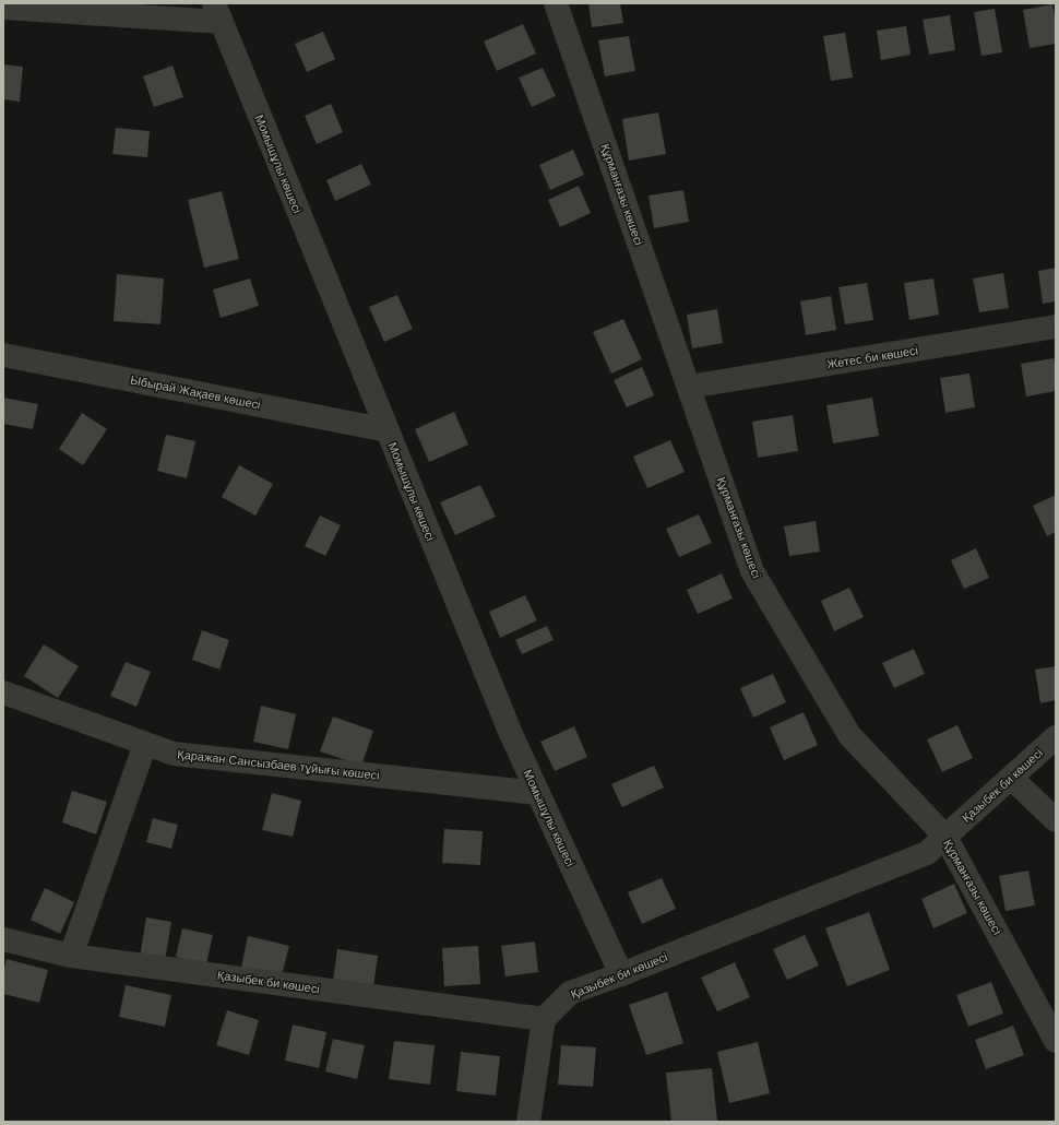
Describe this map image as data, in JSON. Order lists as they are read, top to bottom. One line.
{"streets":{"street":["Момышұлы көшесі","Құрманғазы көшесі","Жетес би көшесі","Ыбырай Жақаев көшесі","Қаражан Сансызбаев тұйығы көшесі","Қазыбек би көшесі"]},"crossings":[["Момышұлы көшесі","Ыбырай Жақаев көшесі"],["Момышұлы көшесі","Қаражан Сансызбаев тұйығы көшесі"],["Момышұлы көшесі","Қазыбек би көшесі"],["Құрманғазы көшесі","Жетес би көшесі"],["Құрманғазы көшесі","Қазыбек би көшесі"]]}
